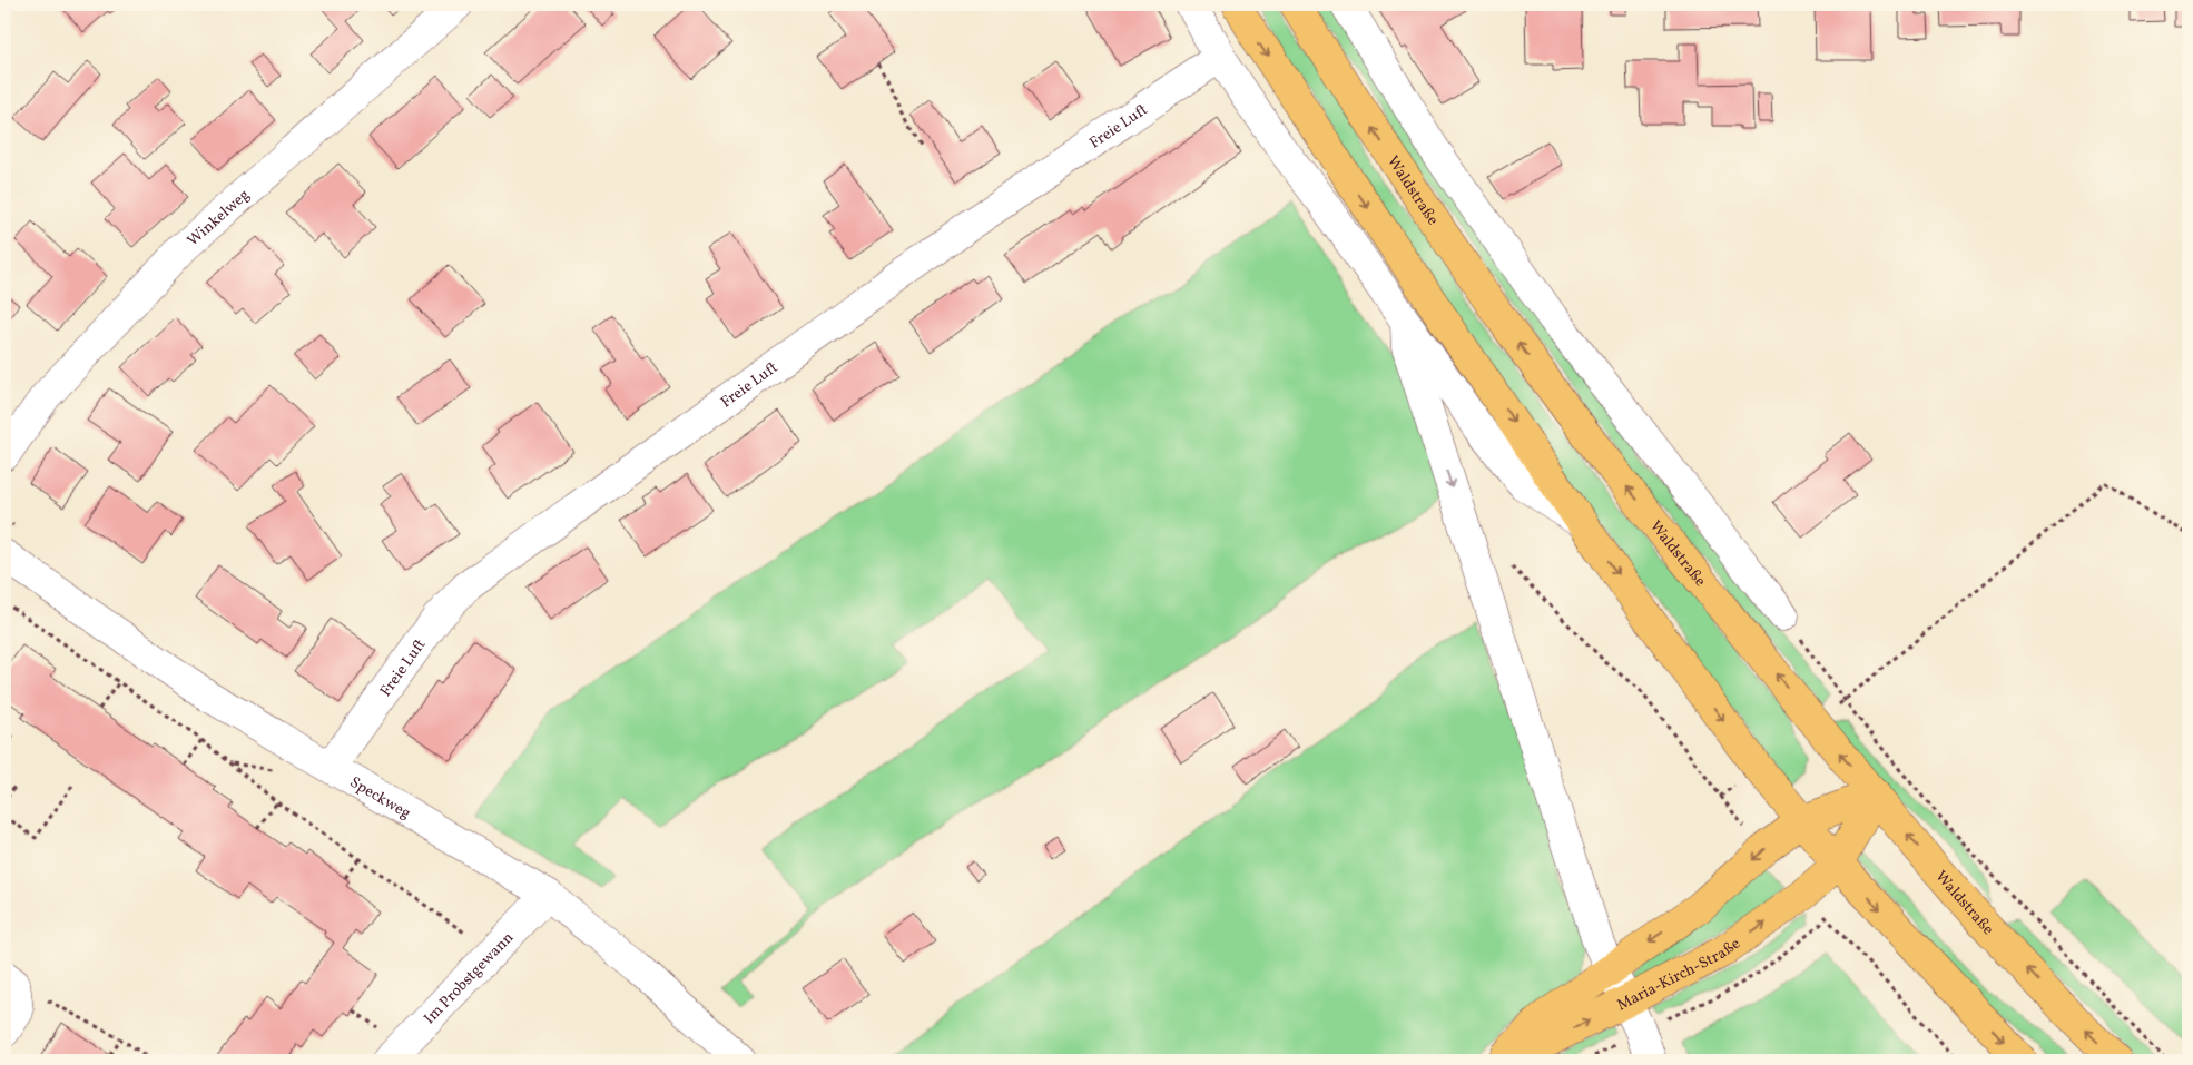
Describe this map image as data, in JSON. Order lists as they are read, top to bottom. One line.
{"streets":{"main road":["Waldstraße","Maria-Kirch-Straße"],"street":["Freie Luft","Winkelweg","Speckweg","Im Probstgewann"]},"crossings":[["Freie Luft","Speckweg"],["Waldstraße","Maria-Kirch-Straße"],["Speckweg","Im Probstgewann"]]}
